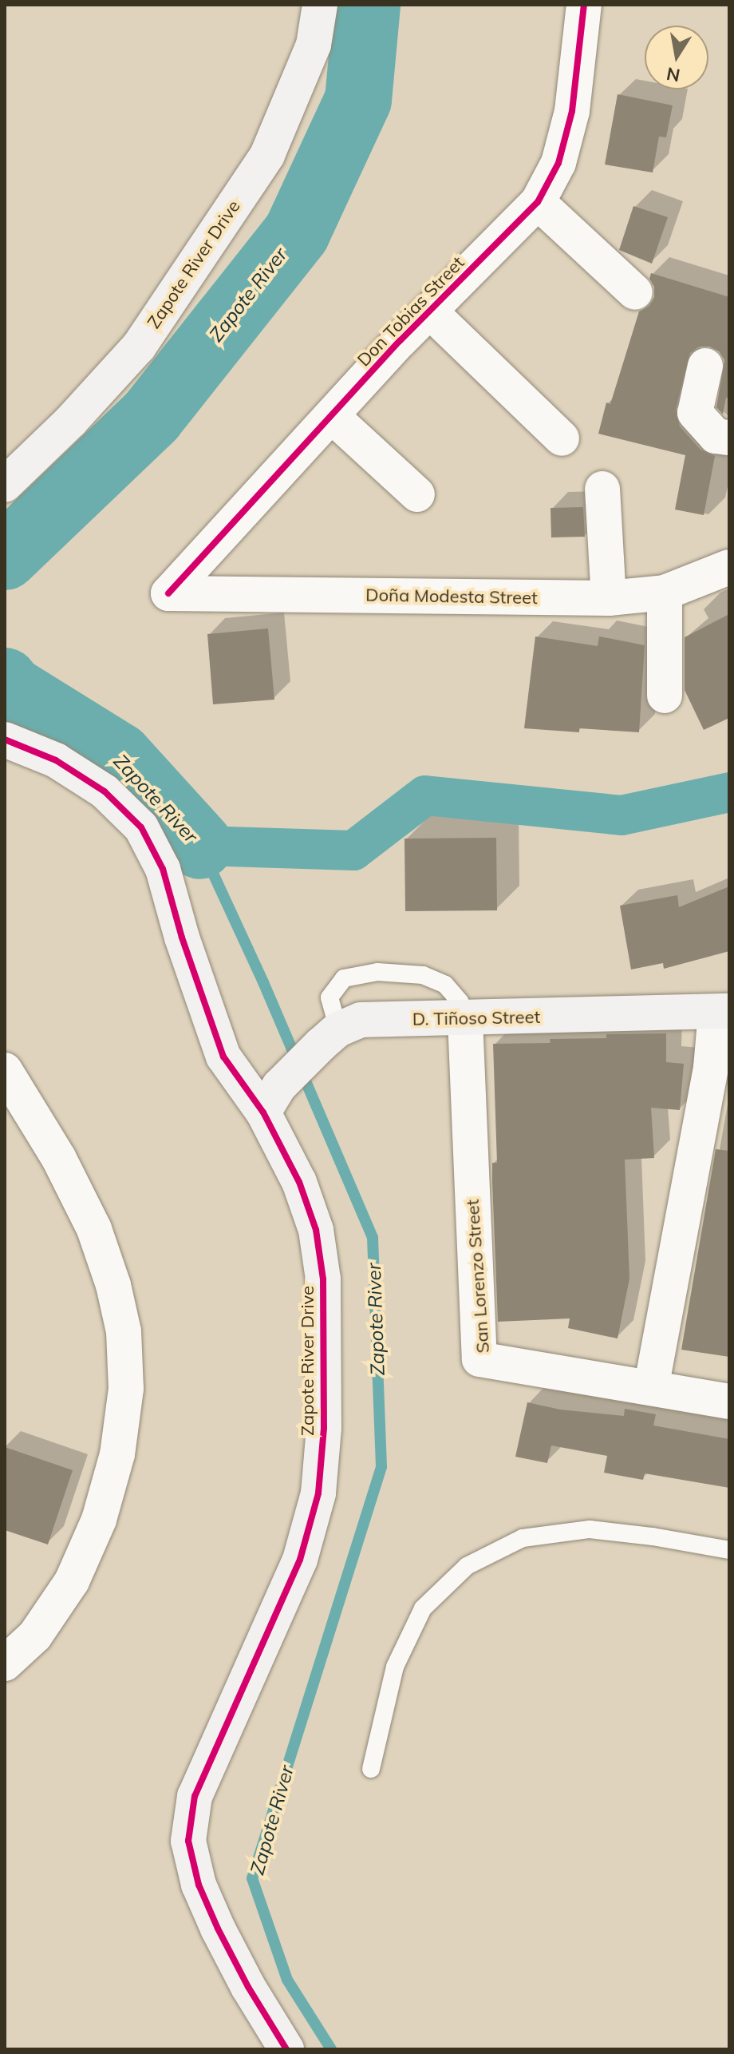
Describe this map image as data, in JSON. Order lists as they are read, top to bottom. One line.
{"streets":{"street":["Zapote River Drive","Don Tobias Street","Doña Modesta Street","D. Tiñoso Street","San Lorenzo Street"]},"crossings":[["Zapote River Drive","D. Tiñoso Street"],["Don Tobias Street","Doña Modesta Street"],["D. Tiñoso Street","San Lorenzo Street"]],"water":["Zapote River"],"north":"bottom"}
